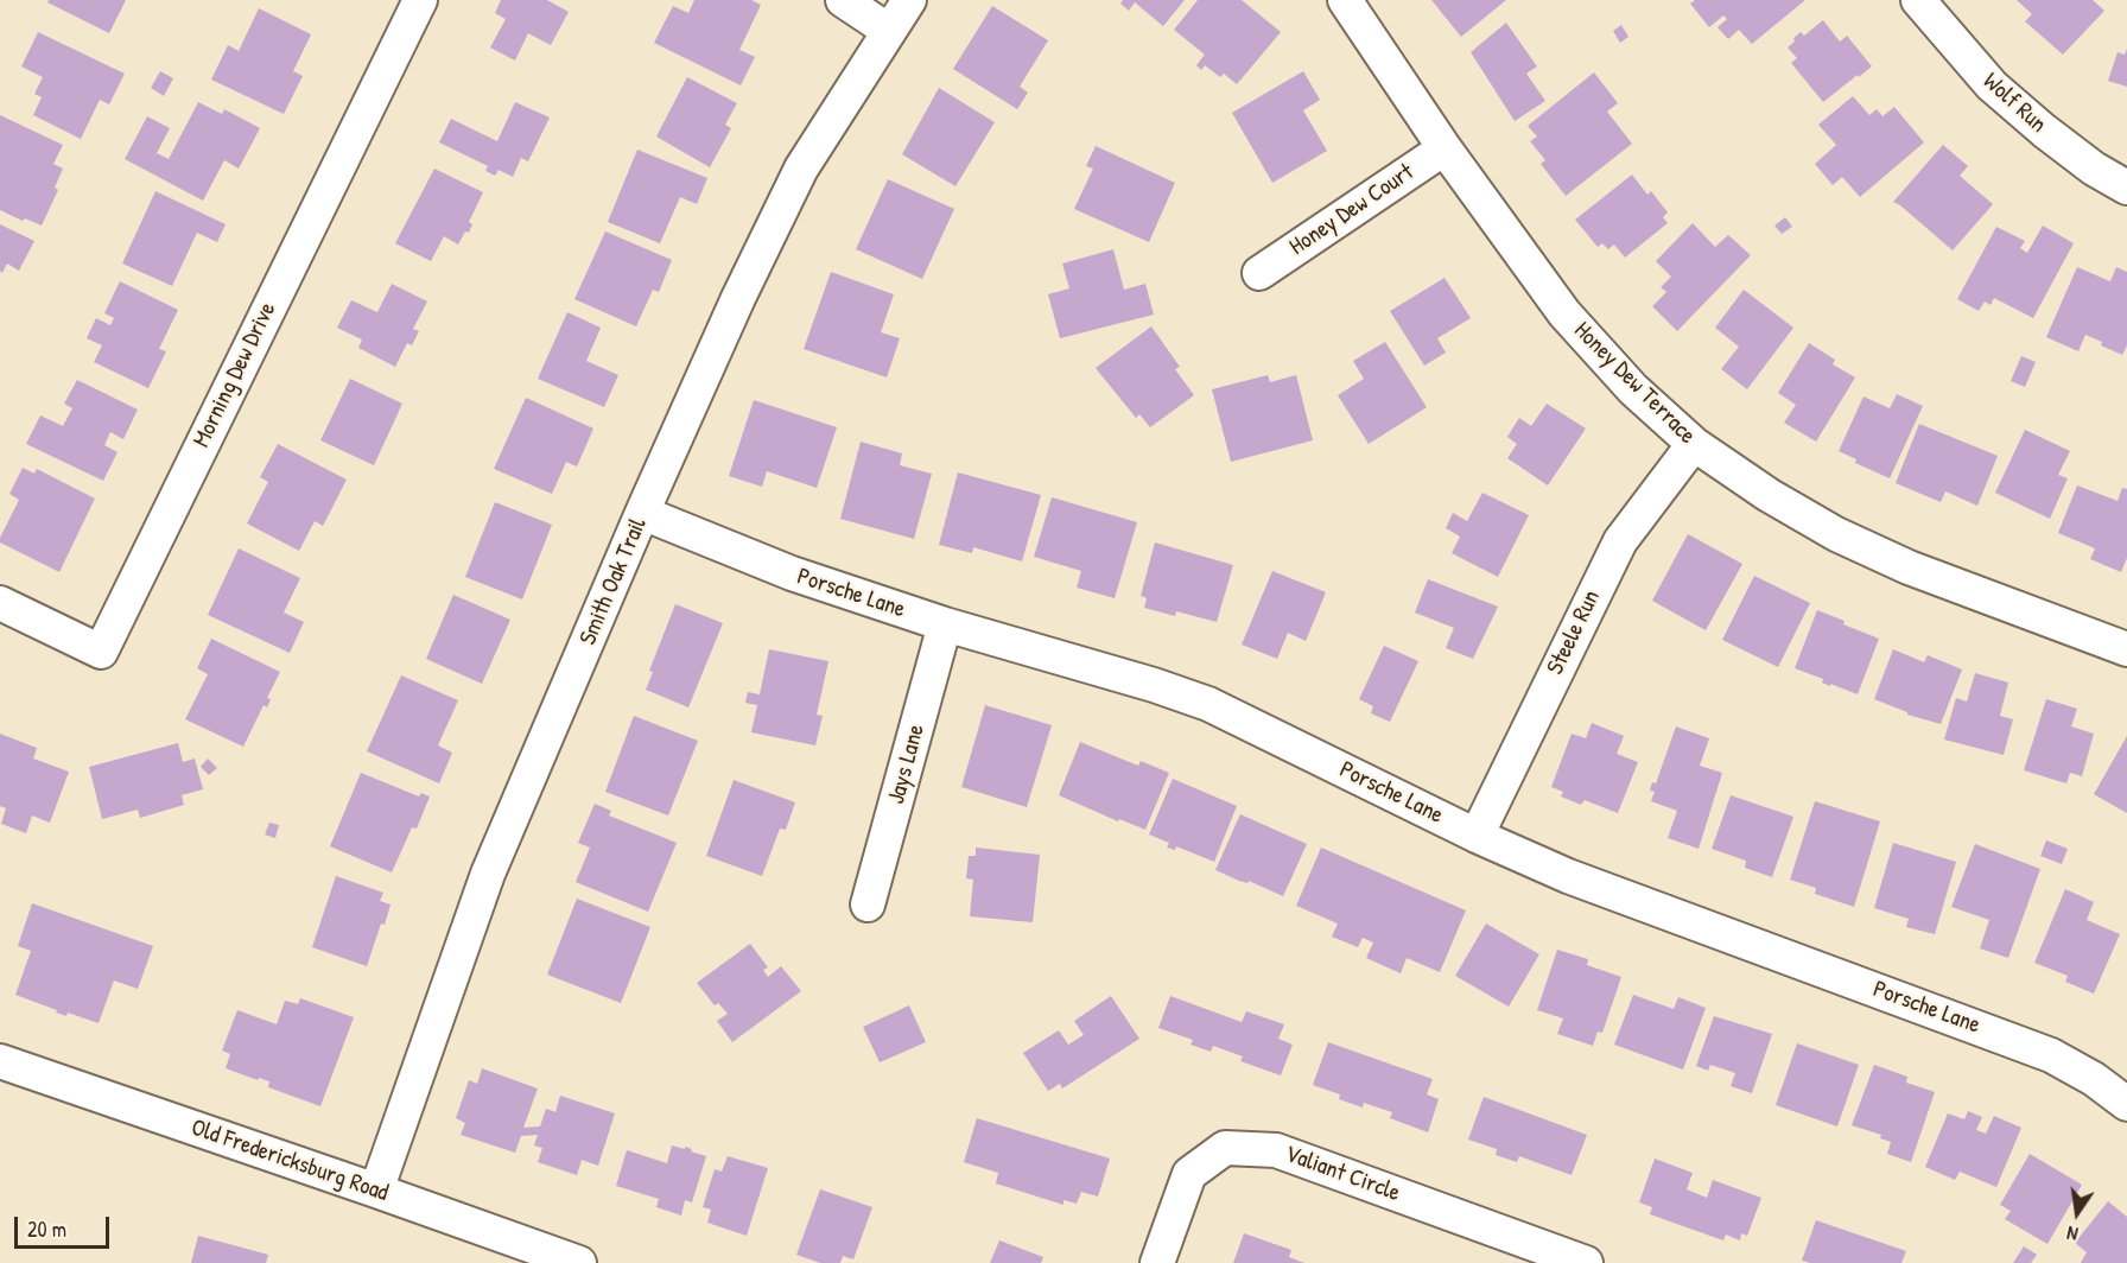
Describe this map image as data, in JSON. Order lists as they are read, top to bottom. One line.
{"streets":{"street":["Wolf Run","Honey Dew Court","Morning Dew Drive","Honey Dew Terrace","Smith Oak Trail","Porsche Lane","Steele Run","Jays Lane","Old Fredericksburg Road","Valiant Circle"]},"crossings":[["Honey Dew Court","Honey Dew Terrace"],["Honey Dew Terrace","Steele Run"],["Smith Oak Trail","Porsche Lane"],["Smith Oak Trail","Old Fredericksburg Road"],["Porsche Lane","Steele Run"],["Porsche Lane","Jays Lane"]],"scale_bar":"20 m","north":"bottom"}
